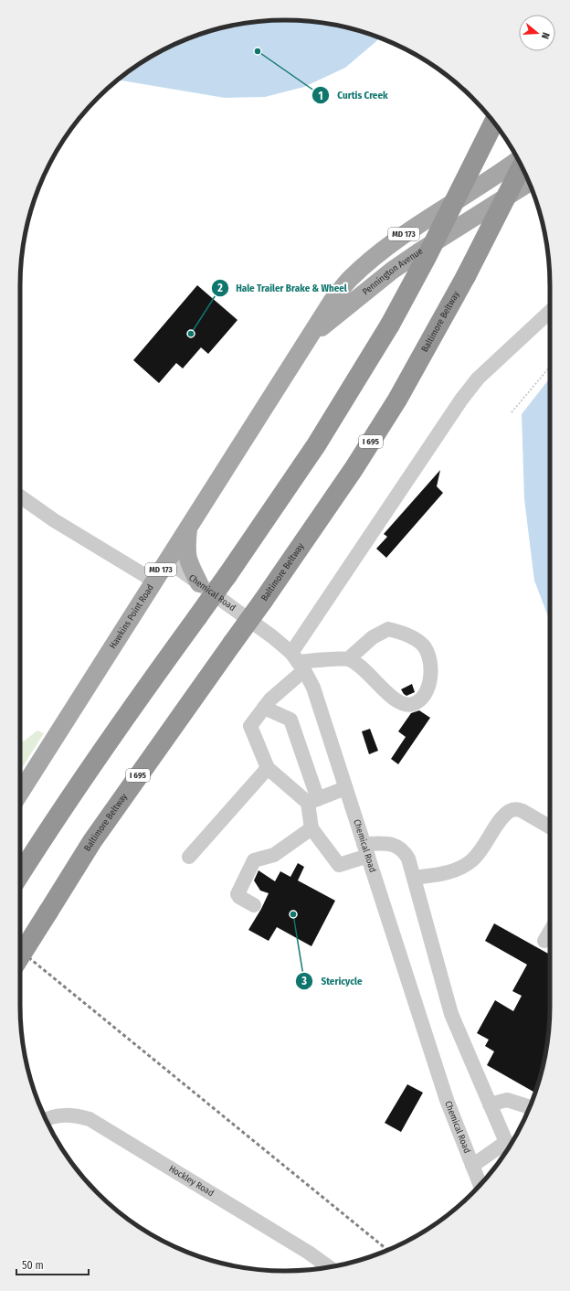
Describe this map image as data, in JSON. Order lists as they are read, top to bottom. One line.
{"streets":{"highway":["Baltimore Beltway","I 695"],"main road":["MD 173","Pennington Avenue","Hawkins Point Road"],"street":["Chemical Road","Hockley Road"]},"crossings":[["MD 173","Pennington Avenue"],["MD 173","Hawkins Point Road"],["Pennington Avenue","Hawkins Point Road"],["Chemical Road","Hawkins Point Road"]],"places":["Curtis Creek","Hale Trailer Brake & Wheel","Stericycle"],"scale_bar":"50 m","north":"right"}
